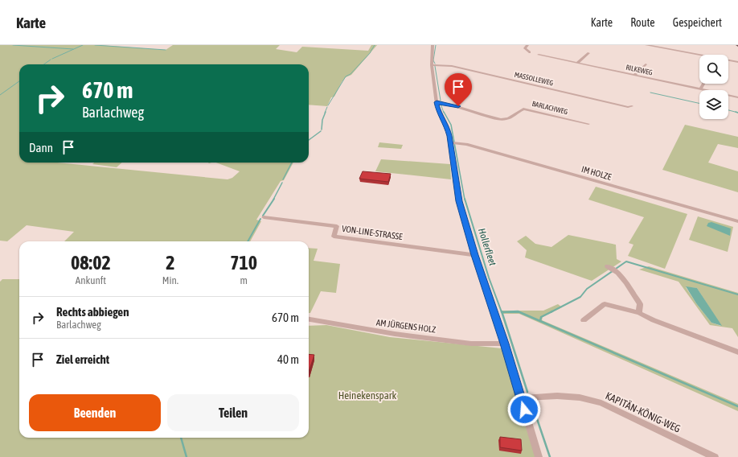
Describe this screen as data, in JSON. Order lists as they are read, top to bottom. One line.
{"streets":{"street":["RILKEWEG","MASSOLLEWEG","BARLACHWEG","IM HOLZE","VON-LINE-STRASSE","AM JÜRGENS HOLZ","KAPITÄN-KÖNIG-WEG"]},"water":["Hollerfleet"],"parks":["Heinekenspark"],"page":{"header":"Karte","nav":["Karte","Route","Gespeichert"],"turn":["670 m","Barlachweg"],"then":"Dann","eta":["08:02","Ankunft","2","Min.","710","m"],"list":[{"name":"Rechts abbiegen","note":"Barlachweg","value":"670 m"},{"name":"Ziel erreicht","value":"40 m"}],"buttons":["Beenden","Teilen"]}}
